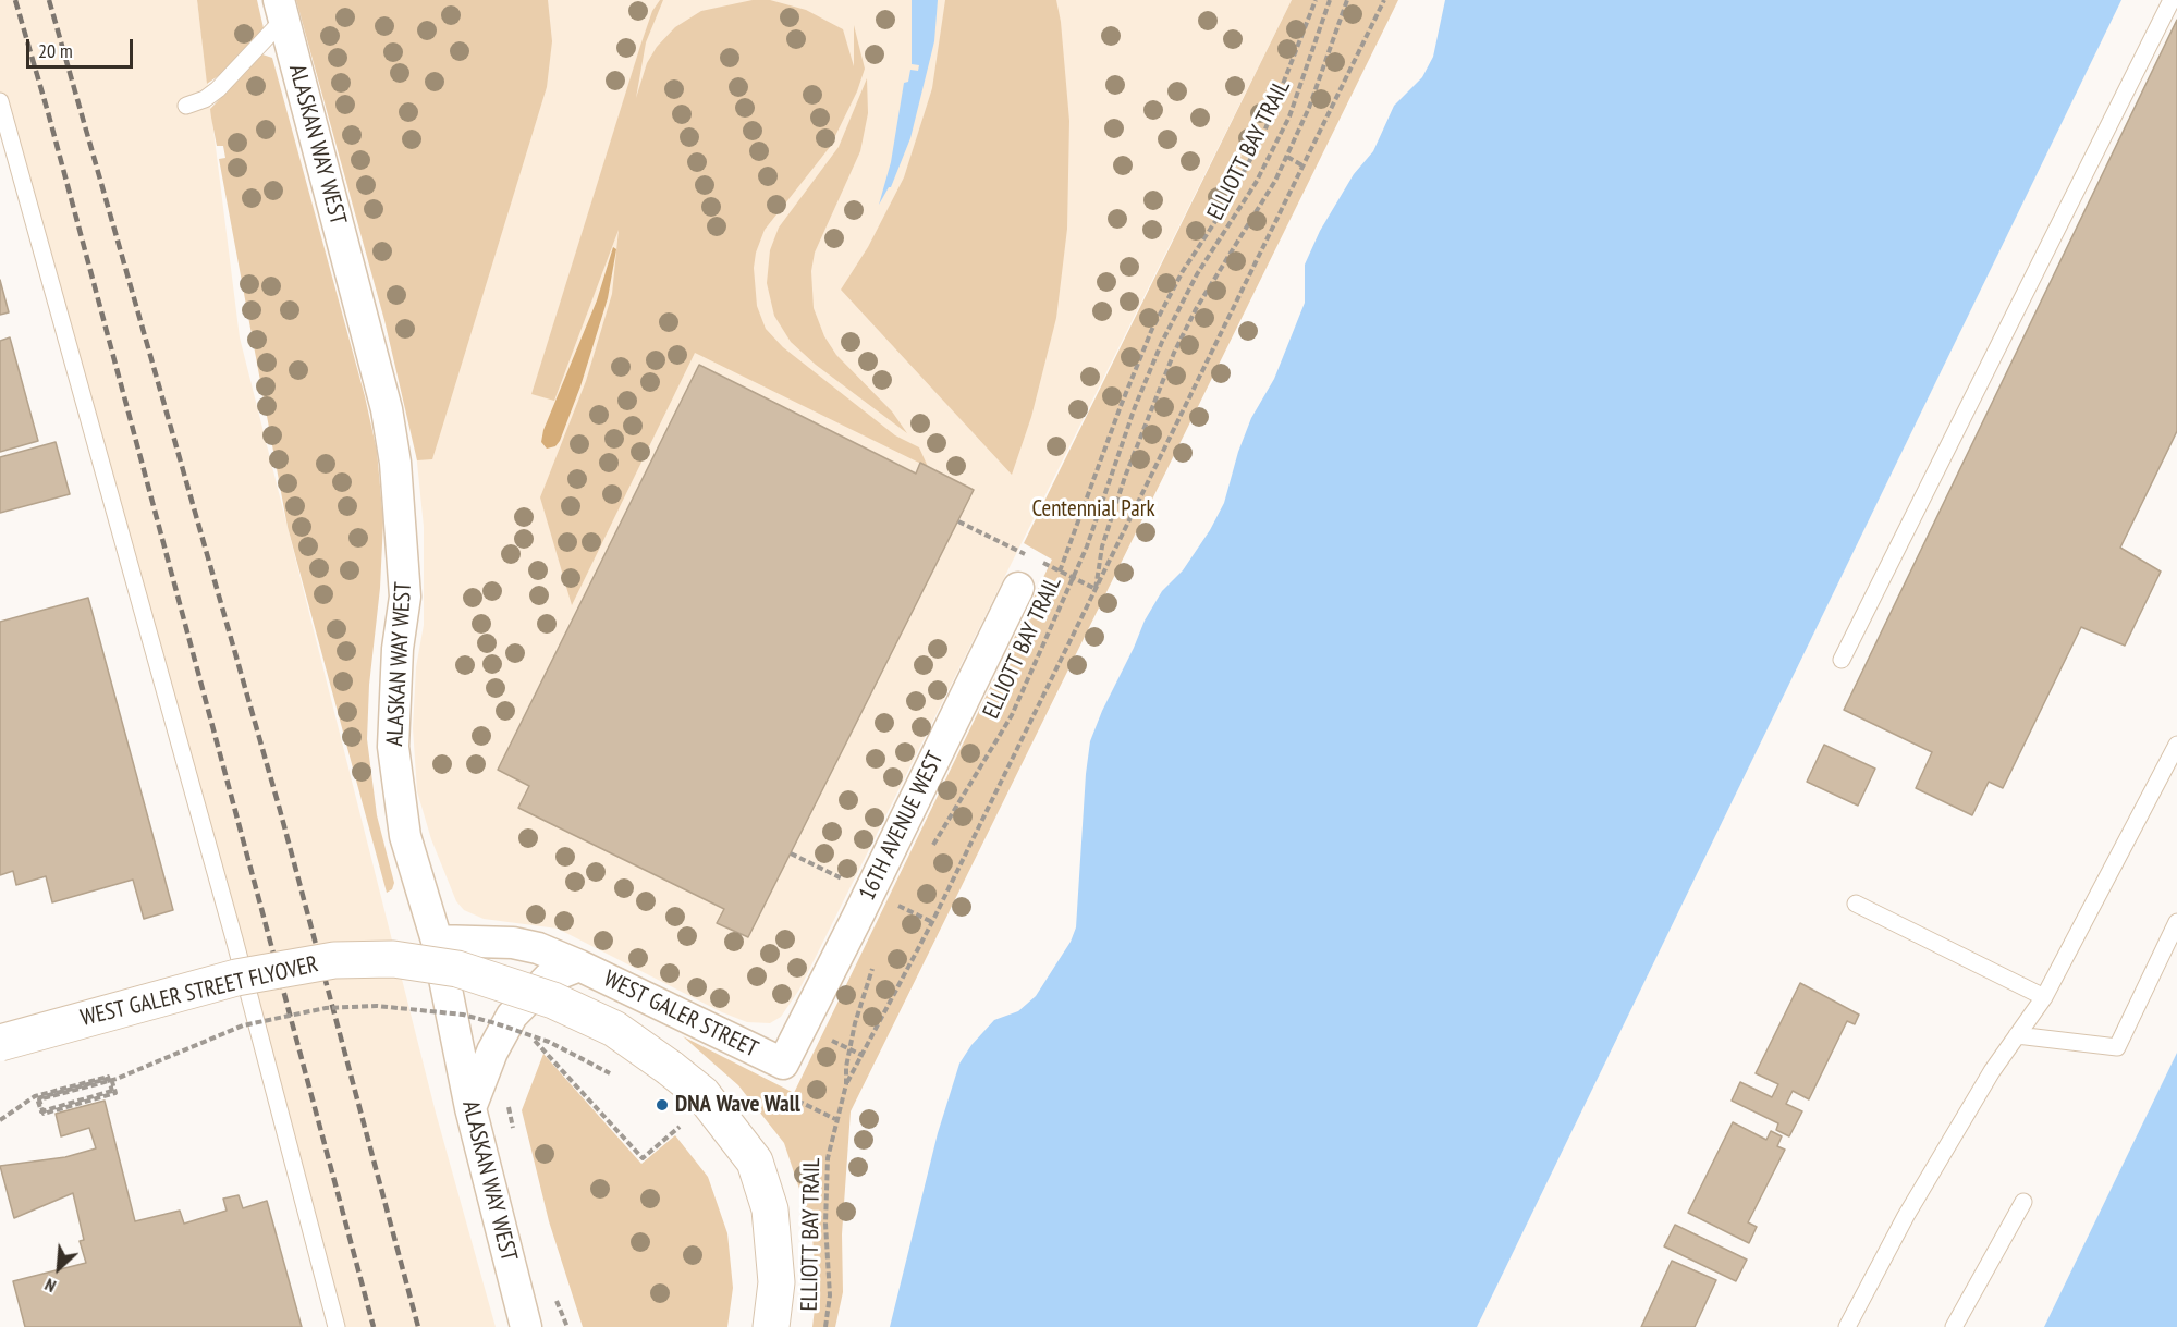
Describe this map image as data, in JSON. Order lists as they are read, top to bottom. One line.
{"streets":{"street":["ALASKAN WAY WEST","16TH AVENUE WEST","WEST GALER STREET FLYOVER","WEST GALER STREET"],"path":["ELLIOTT BAY TRAIL"]},"crossings":[["ALASKAN WAY WEST","WEST GALER STREET"],["16TH AVENUE WEST","WEST GALER STREET"]],"parks":["Centennial Park"],"places":["DNA Wave Wall"],"scale_bar":"20 m","north":"bottom left"}
